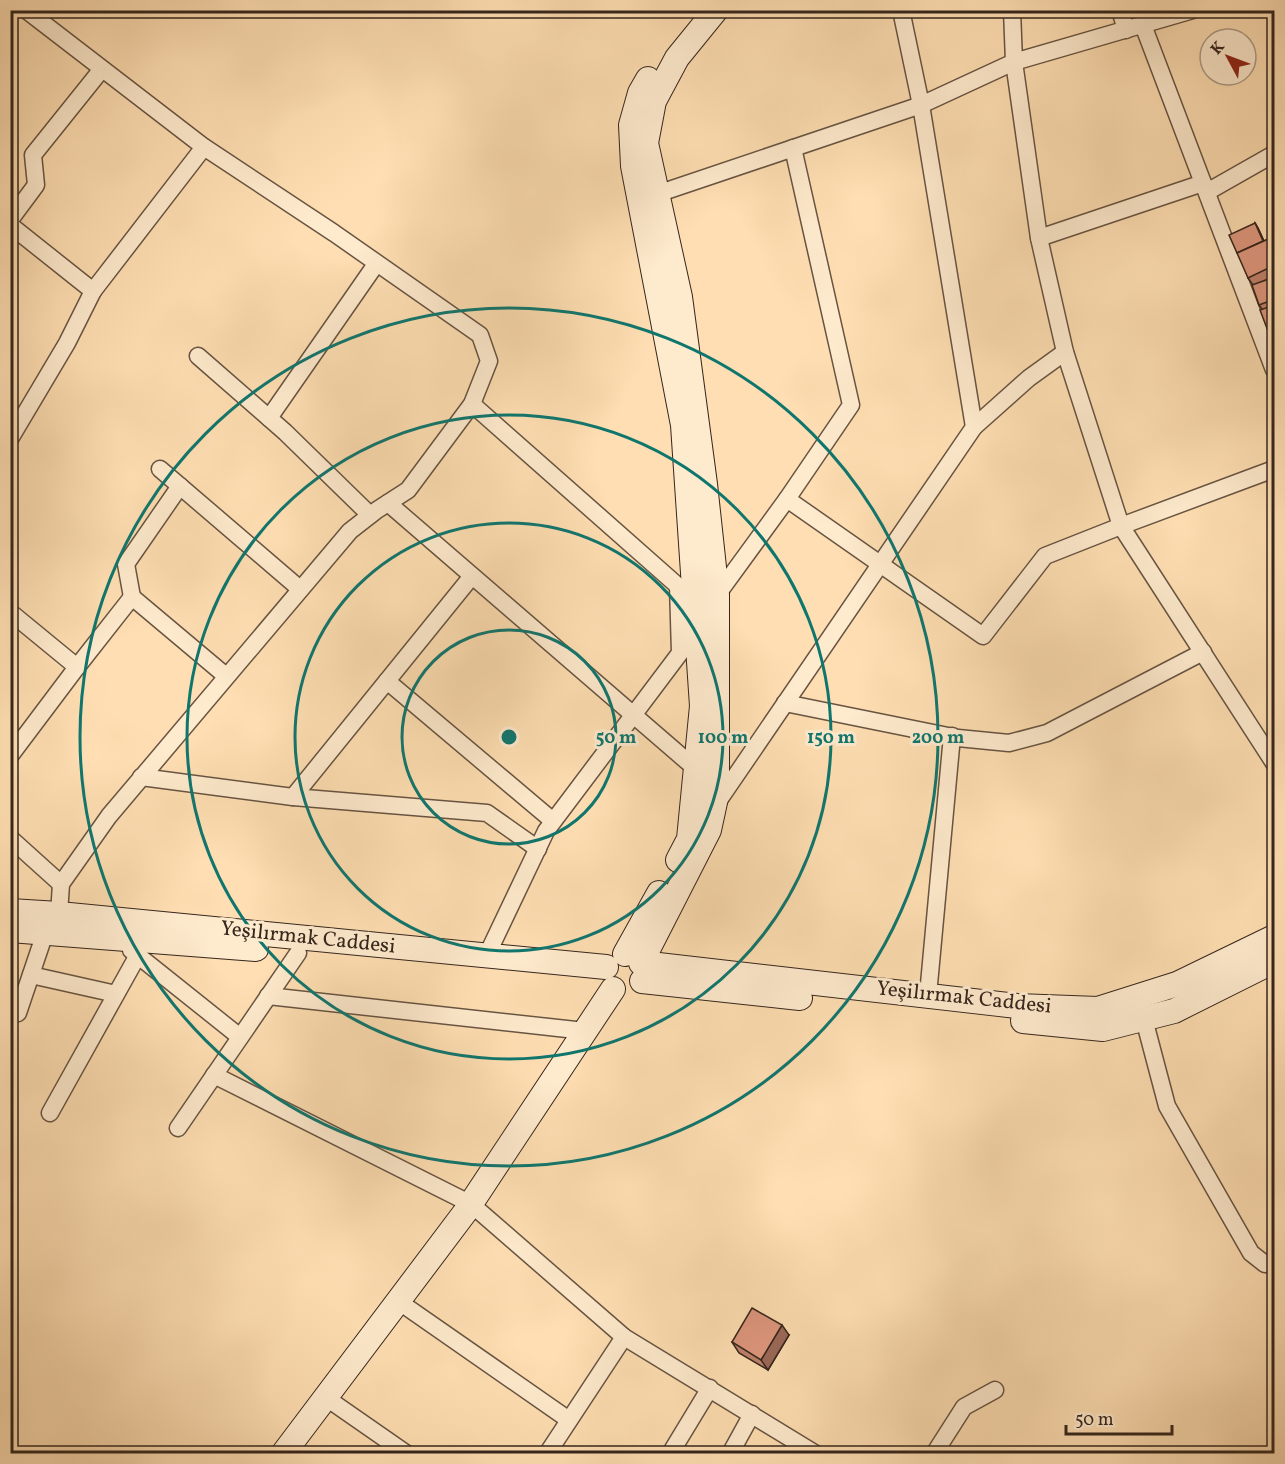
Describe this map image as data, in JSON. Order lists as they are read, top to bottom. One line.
{"streets":{"main road":["Yeşilırmak Caddesi"]},"scale_bar":"50 m","north":"top left","rings":["50 m","100 m","150 m","200 m"]}
